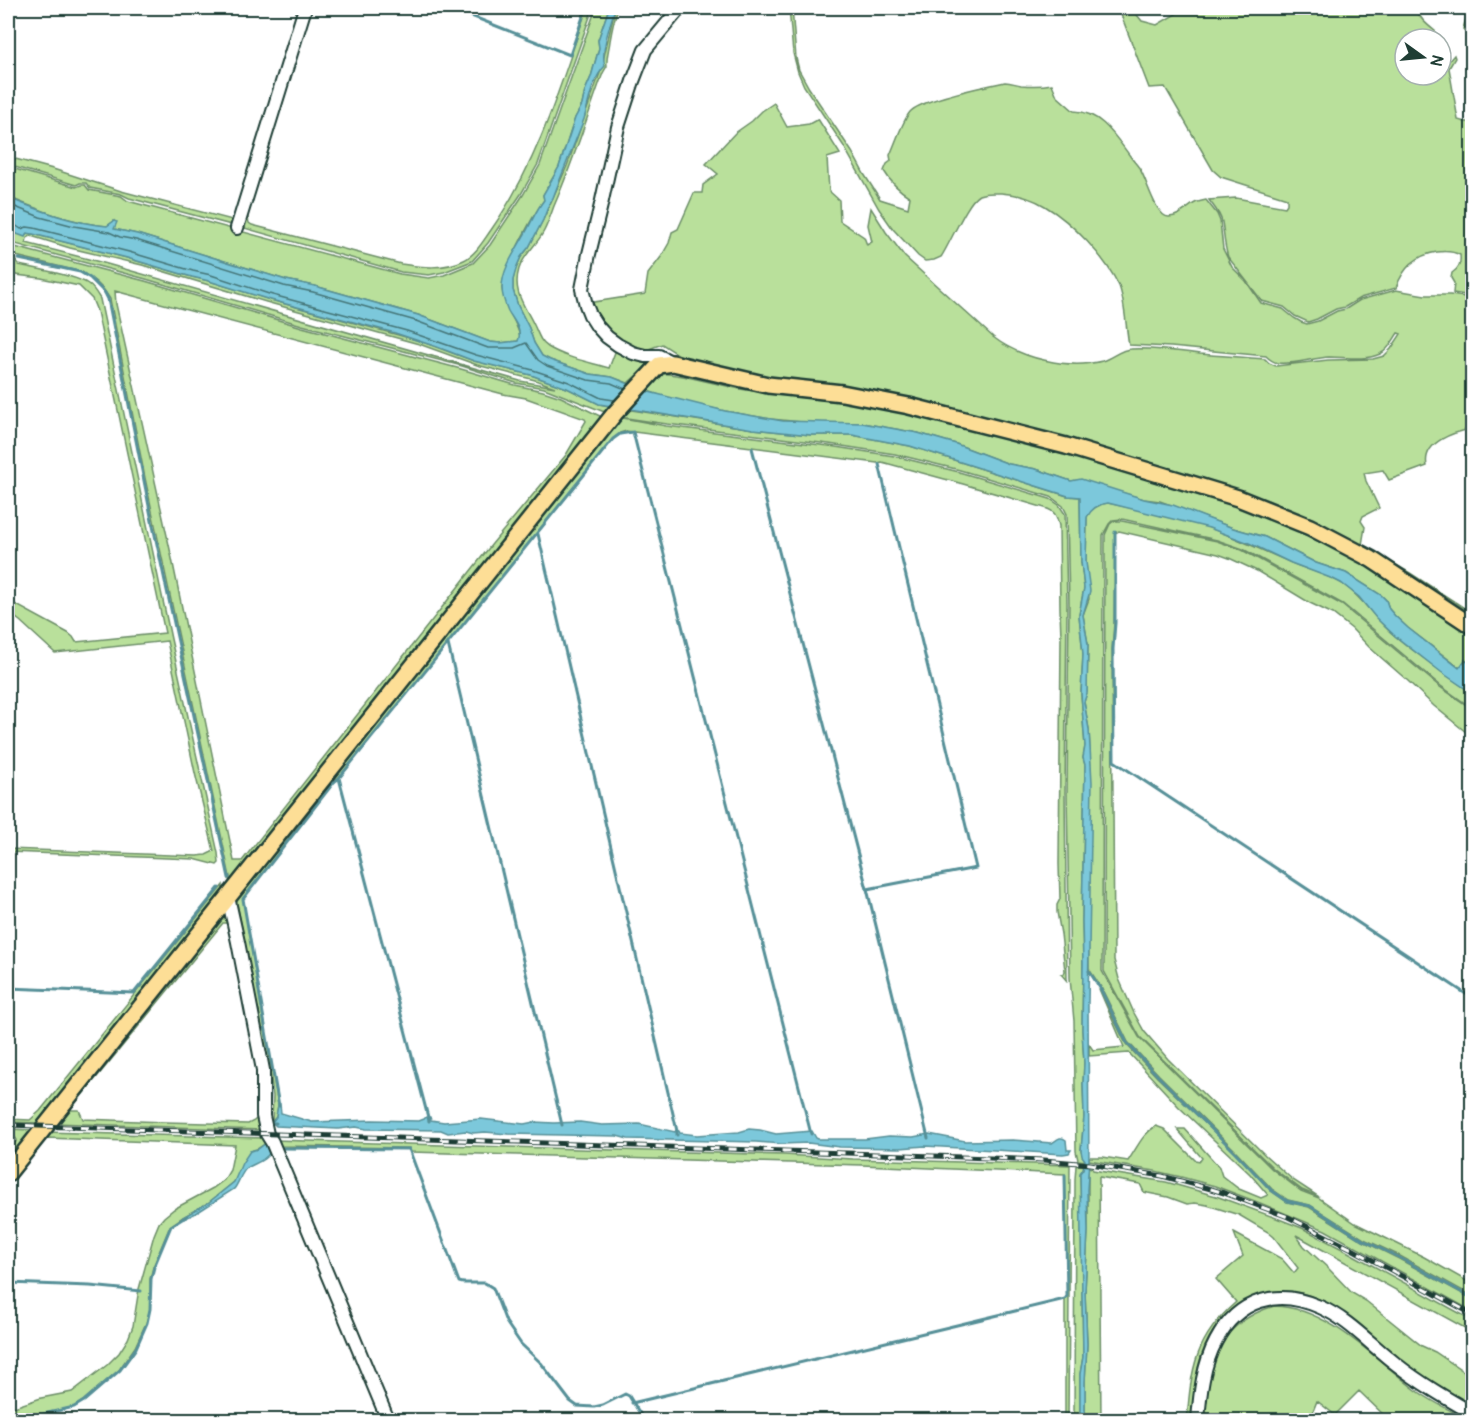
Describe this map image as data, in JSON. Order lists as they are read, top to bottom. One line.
{"north":"right"}
